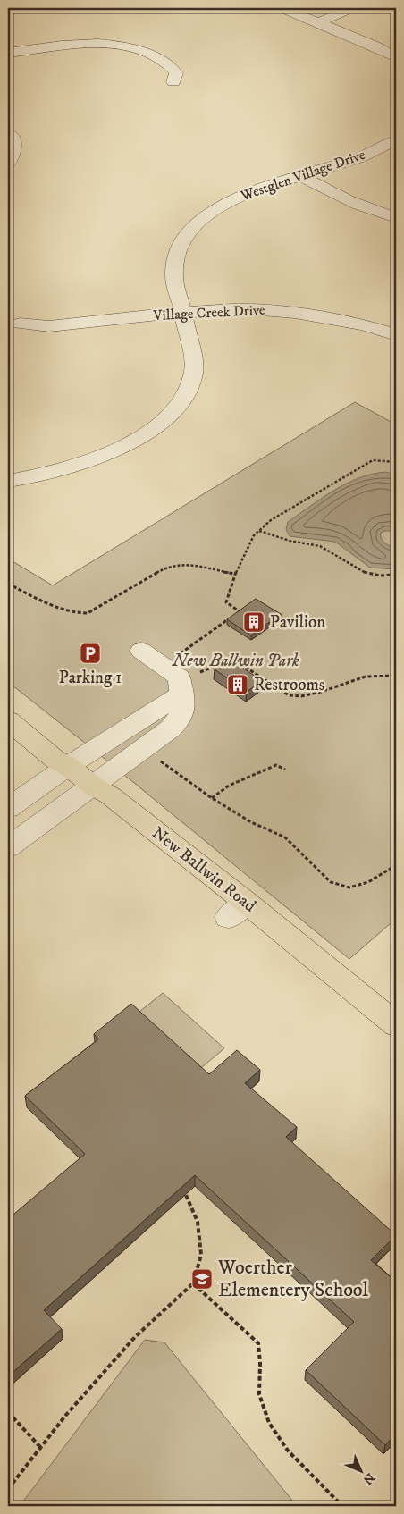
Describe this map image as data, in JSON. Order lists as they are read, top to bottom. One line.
{"streets":{"main road":["New Ballwin Road"],"street":["Westglen Village Drive","Village Creek Drive"]},"crossings":[["Westglen Village Drive","Village Creek Drive"]],"parks":["New Ballwin Park"],"places":{"building":["Pavilion","Restrooms"],"parking":["Parking 1"],"school or university":["Woerther Elementery School"]},"north":"bottom right"}
